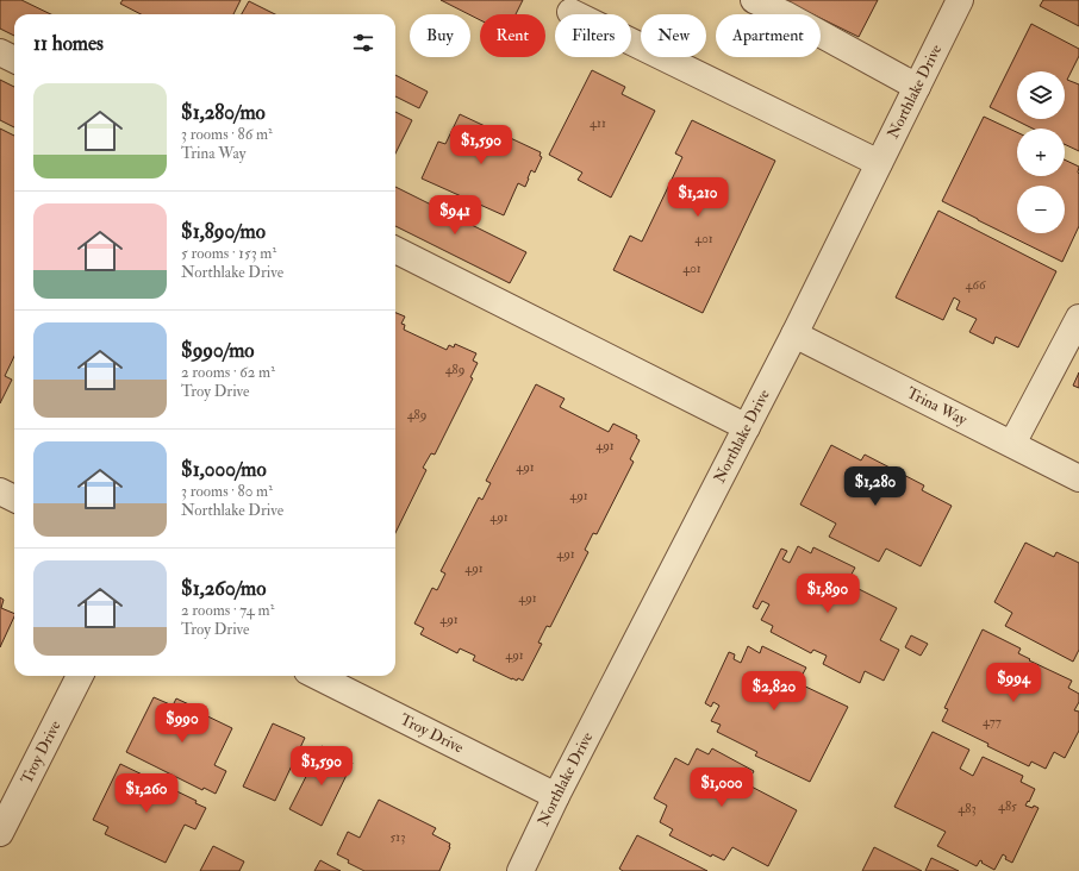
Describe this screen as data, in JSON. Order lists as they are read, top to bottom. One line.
{"streets":{"street":["Northlake Drive","Trina Way","Troy Drive"]},"crossings":[["Northlake Drive","Trina Way"],["Northlake Drive","Troy Drive"]],"house_numbers":["411","401","401","466","489","489","491","491","491","491","491","491","491","491","491","477","485","483","513"],"page":{"chip":["Buy","Rent","Filters","New","Apartment"],"heading":"11 homes","map_buttons":["+","−"],"list":[{"name":"$1,280/mo","note":"3 rooms · 86 m² · Trina Way"},{"name":"$1,890/mo","note":"5 rooms · 153 m² · Northlake Drive"},{"name":"$990/mo","note":"2 rooms · 62 m² · Troy Drive"},{"name":"$1,000/mo","note":"3 rooms · 80 m² · Northlake Drive"},{"name":"$1,260/mo","note":"2 rooms · 74 m² · Troy Drive"}],"price":["$1,590","$1,210","$941","$1,280","$1,890","$994","$2,820","$990","$1,590","$1,000","$1,260"]}}
